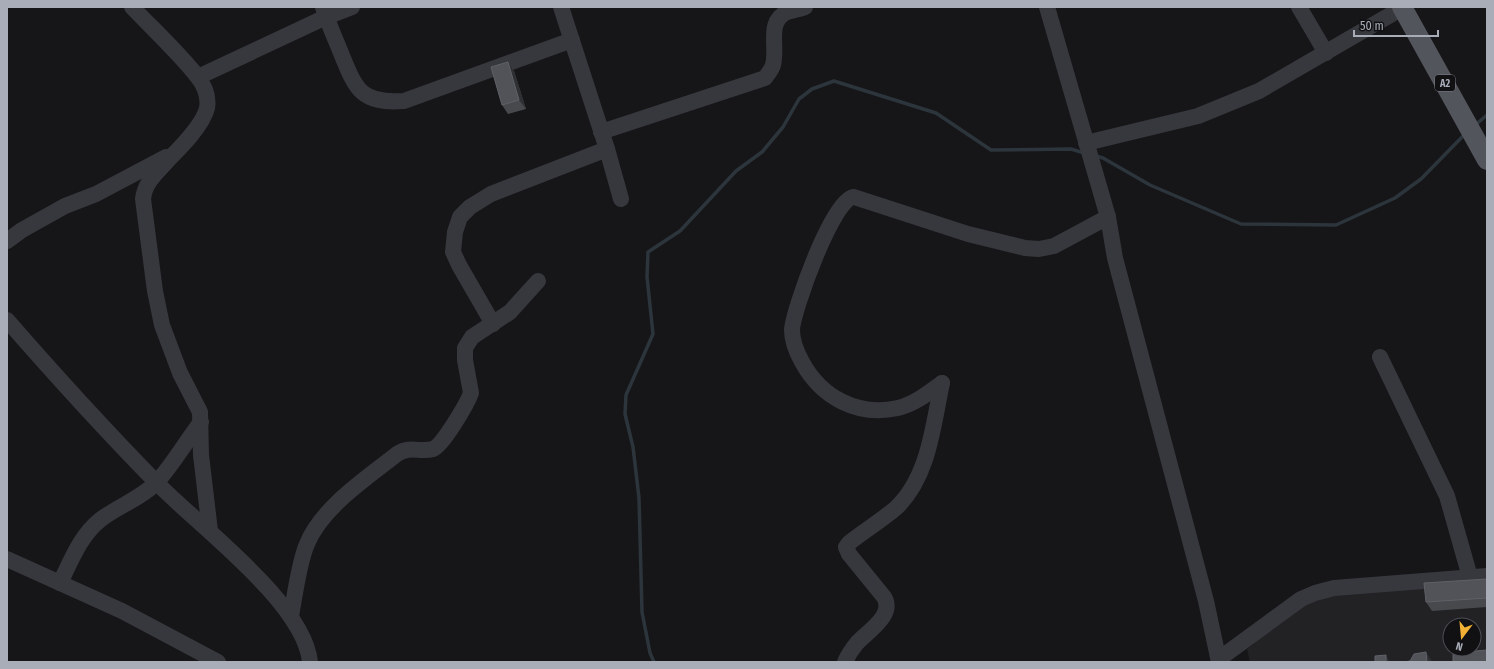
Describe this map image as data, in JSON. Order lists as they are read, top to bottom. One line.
{"streets":{"main road":["A2"]},"scale_bar":"50 m","north":"bottom"}
